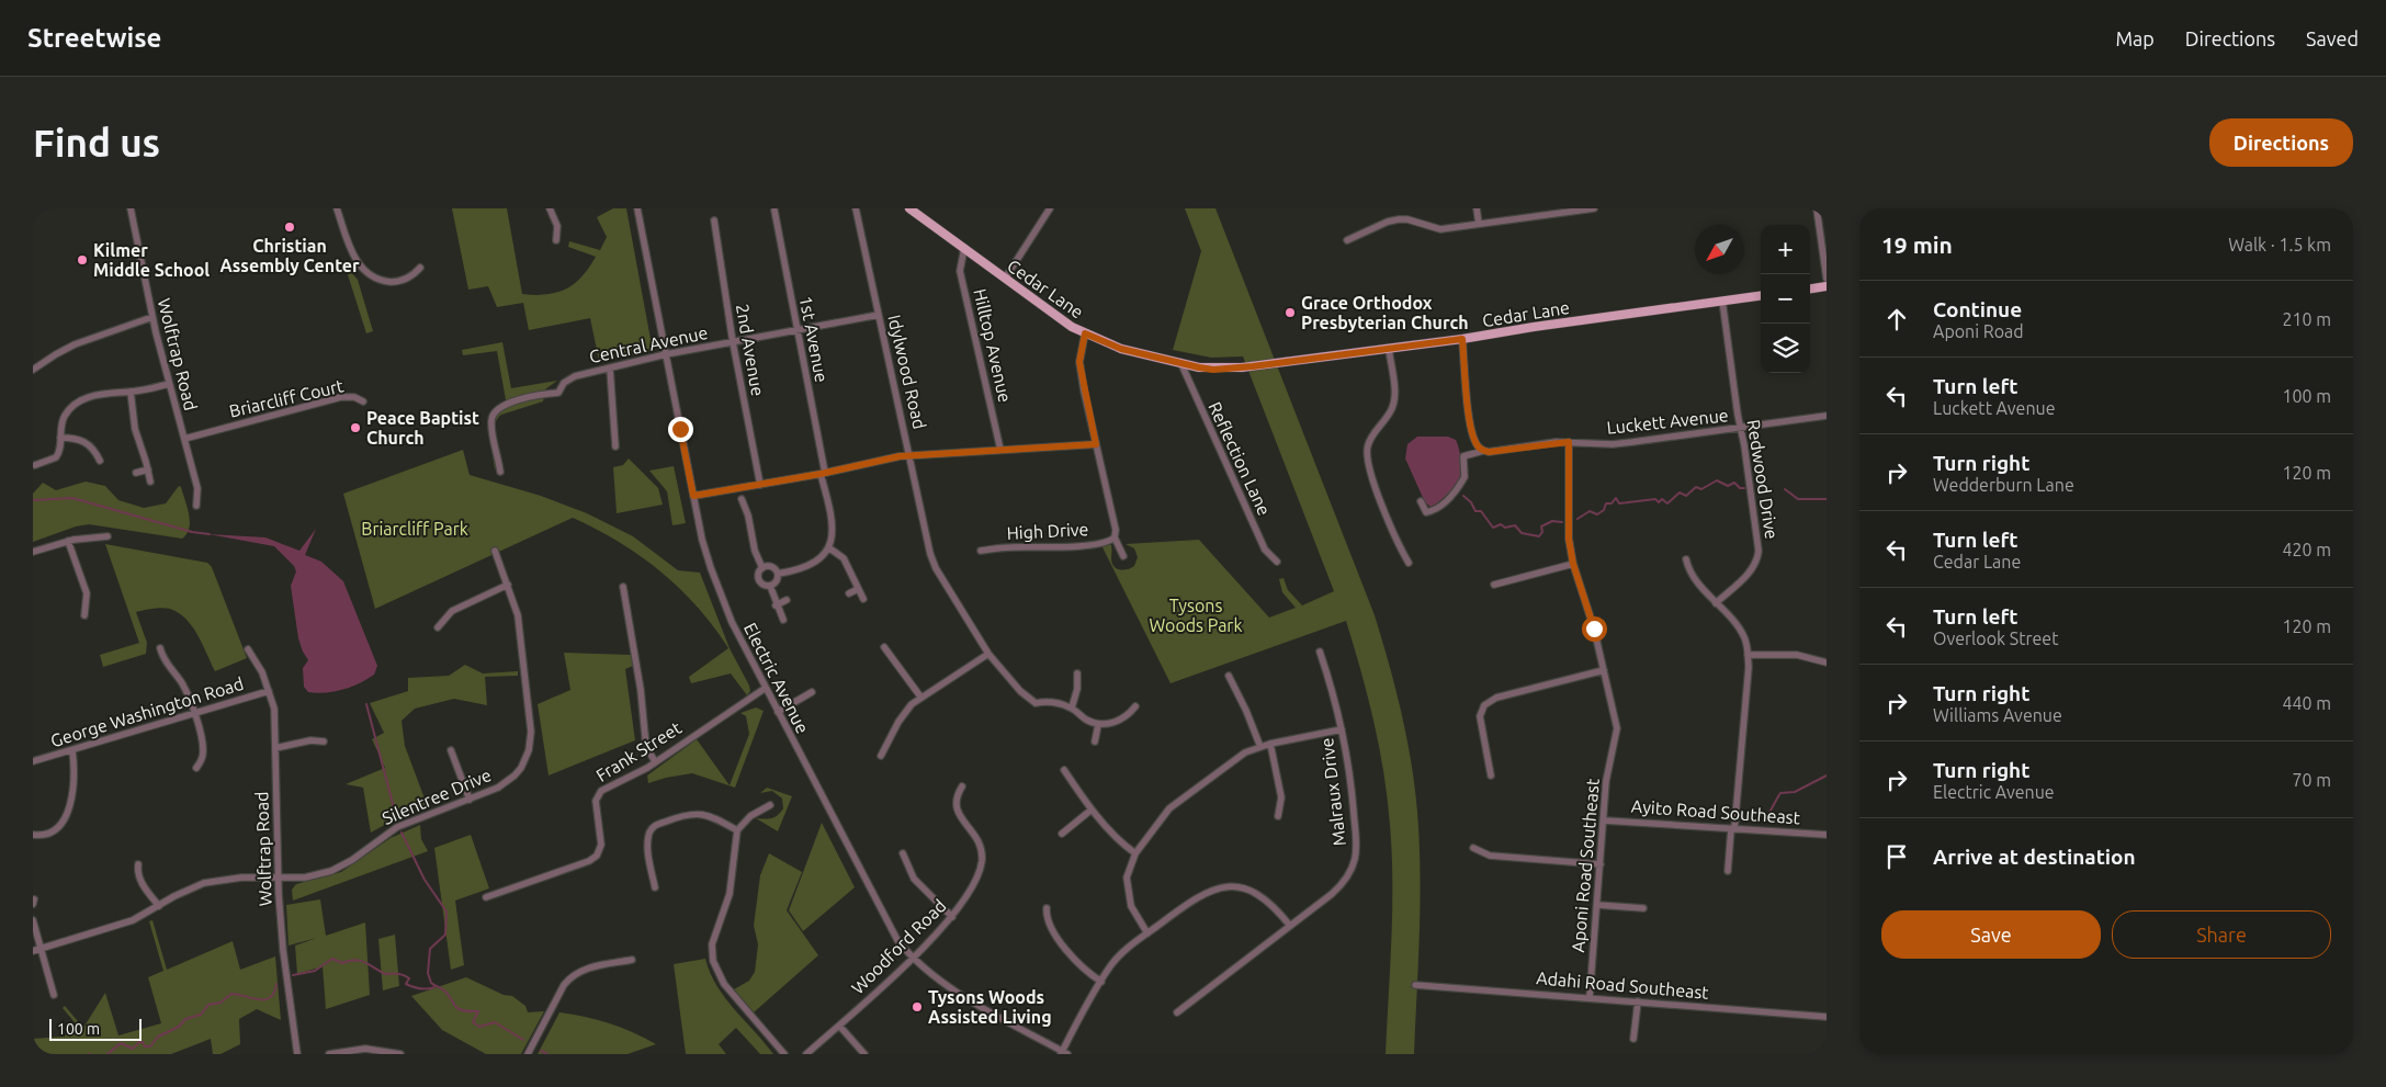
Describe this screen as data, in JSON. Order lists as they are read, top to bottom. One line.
{"streets":{"main road":["Cedar Lane"],"street":["1st Avenue","Central Avenue","Hilltop Avenue","2nd Avenue","Wolftrap Road","Idylwood Road","Briarcliff Court","Luckett Avenue","Reflection Lane","Redwood Drive","High Drive","Electric Avenue","George Washington Road","Frank Street","Malraux Drive","Silentree Drive","Ayito Road Southeast","Aponi Road Southeast","Woodford Road","Adahi Road Southeast"]},"crossings":[["Cedar Lane","Hilltop Avenue"],["Cedar Lane","Reflection Lane"],["Cedar Lane","Redwood Drive"],["1st Avenue","Central Avenue"],["Central Avenue","2nd Avenue"],["Central Avenue","Idylwood Road"],["Central Avenue","Electric Avenue"],["Wolftrap Road","Briarcliff Court"],["Wolftrap Road","George Washington Road"],["Wolftrap Road","Silentree Drive"],["Luckett Avenue","Redwood Drive"],["Luckett Avenue","Aponi Road Southeast"],["Electric Avenue","Frank Street"],["Electric Avenue","Woodford Road"],["Ayito Road Southeast","Aponi Road Southeast"],["Aponi Road Southeast","Adahi Road Southeast"]],"parks":["Briarcliff Park","Tysons Woods Park"],"places":["Christian Assembly Center","Kilmer Middle School","Grace Orthodox Presbyterian Church","Peace Baptist Church","Tysons Woods Assisted Living"],"scale_bar":"100 m","north":"bottom left","page":{"header":"Streetwise","nav":["Map","Directions","Saved"],"buttons":["Directions",["Save","Share"]],"title":"Find us","heading":["19 min","Walk · 1.5 km"],"map_buttons":["+","−"],"list":[["Continue","Aponi Road","210 m"],["Turn left","Luckett Avenue","100 m"],["Turn right","Wedderburn Lane","120 m"],["Turn left","Cedar Lane","420 m"],["Turn left","Overlook Street","120 m"],["Turn right","Williams Avenue","440 m"],["Turn right","Electric Avenue","70 m"],"Arrive at destination"],"scale":"100 m"}}
